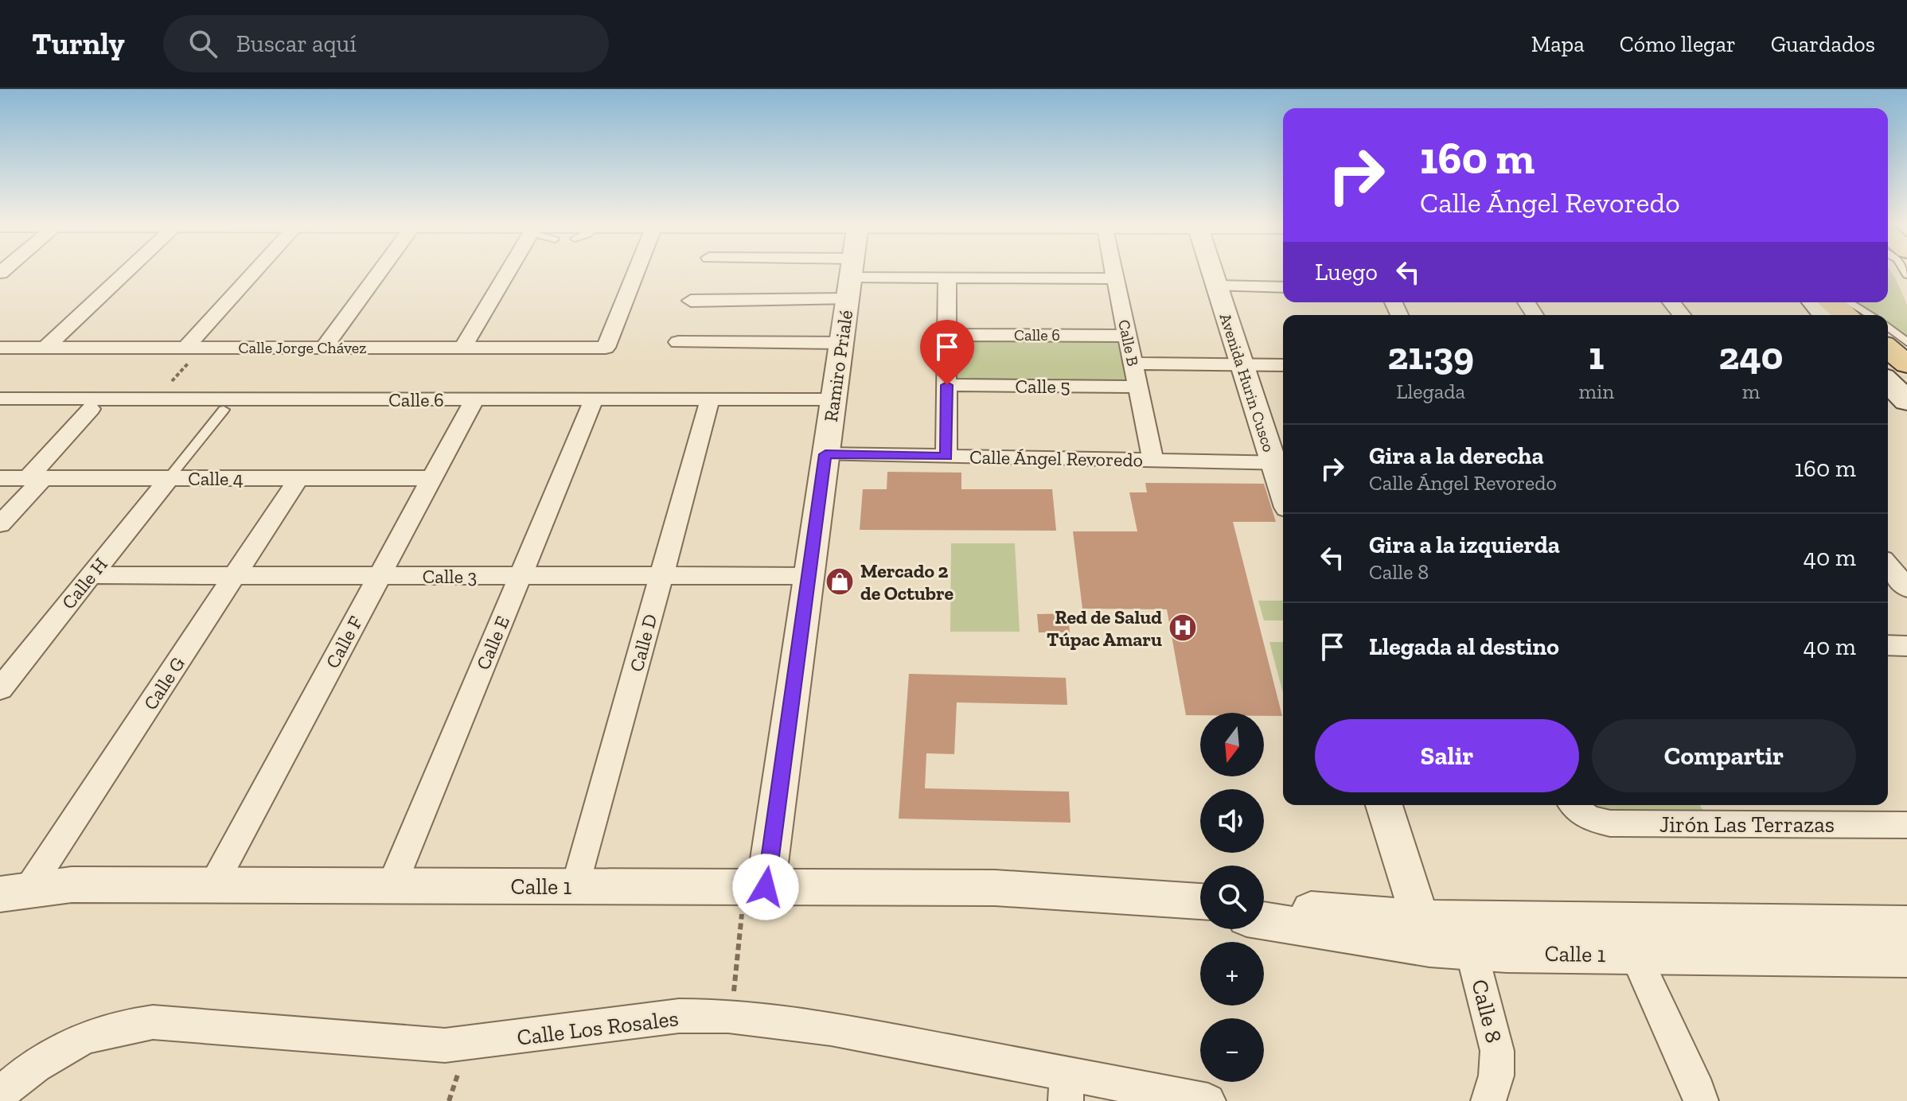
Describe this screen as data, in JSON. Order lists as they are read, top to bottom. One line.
{"streets":{"street":["Calle 6","Calle B","Calle Jorge Chávez","Ramiro Prialé","Avenida Hurin Cusco","Calle 5","Calle Ángel Revoredo","Calle 4","Calle 3","Calle H","Calle F","Calle E","Calle D","Calle G","Jirón Las Terrazas","Calle 1","Calle 8","Calle Los Rosales"]},"crossings":[["Calle 6","Calle B"],["Calle 6","Ramiro Prialé"],["Calle 6","Calle F"],["Calle 6","Calle E"],["Calle 6","Calle D"],["Calle B","Calle 5"],["Calle B","Calle Ángel Revoredo"],["Ramiro Prialé","Calle Ángel Revoredo"],["Ramiro Prialé","Calle 3"],["Ramiro Prialé","Calle 1"],["Avenida Hurin Cusco","Calle Ángel Revoredo"],["Calle 4","Calle H"],["Calle 4","Calle F"],["Calle 4","Calle G"],["Calle 3","Calle H"],["Calle 3","Calle F"],["Calle 3","Calle E"],["Calle 3","Calle D"],["Calle 3","Calle G"],["Calle F","Calle 1"],["Calle E","Calle 1"],["Calle D","Calle 1"],["Calle G","Calle 1"],["Calle 1","Calle 8"]],"places":{"shop":["Mercado 2 de Octubre"],"hospital":["Red de Salud Túpac Amaru"]},"north":"bottom","page":{"header":"Turnly","search":"Buscar aquí","nav":["Mapa","Cómo llegar","Guardados"],"turn":["160 m","Calle Ángel Revoredo"],"then":"Luego","eta":["21:39","Llegada","1","min","240","m"],"list":[{"name":"Gira a la derecha","note":"Calle Ángel Revoredo","value":"160 m"},{"name":"Gira a la izquierda","note":"Calle 8","value":"40 m"},{"name":"Llegada al destino","value":"40 m"}],"buttons":["Salir","Compartir"],"map_buttons":["+","−"]}}
